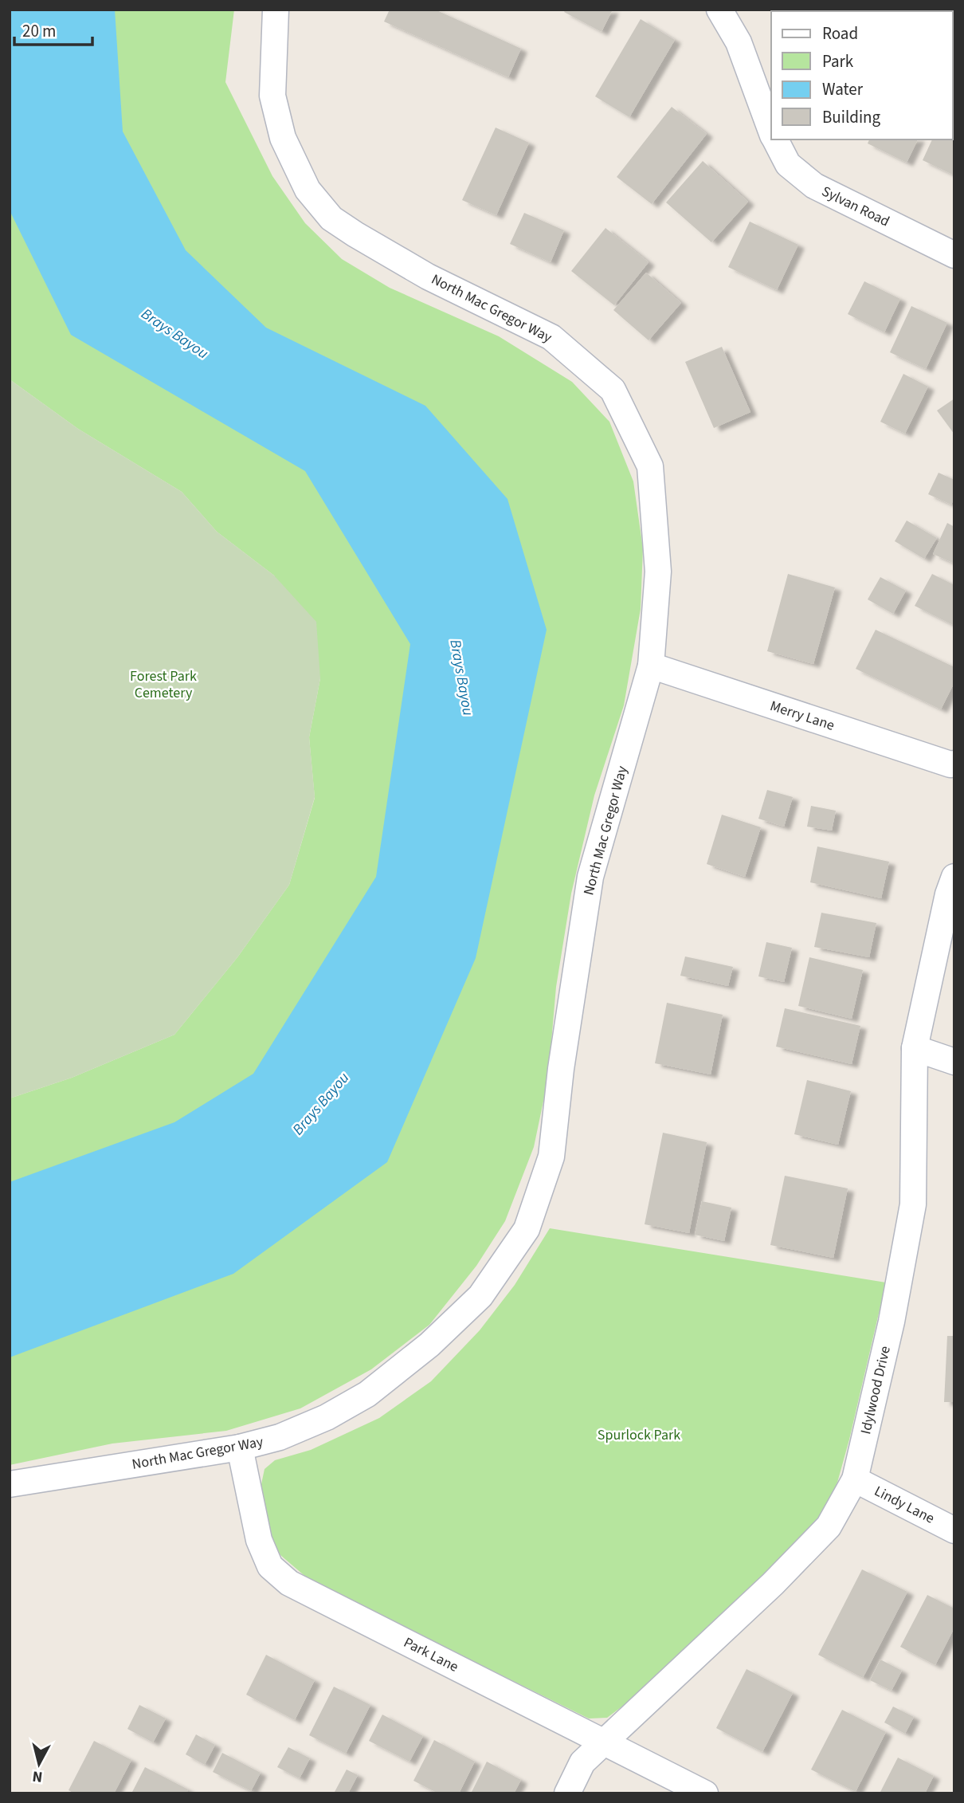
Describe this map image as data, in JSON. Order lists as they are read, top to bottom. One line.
{"streets":{"street":["Sylvan Road","North Mac Gregor Way","Merry Lane","Idylwood Drive","Lindy Lane","Park Lane"]},"crossings":[["North Mac Gregor Way","Merry Lane"],["North Mac Gregor Way","Park Lane"],["Idylwood Drive","Lindy Lane"],["Idylwood Drive","Park Lane"]],"water":["Brays Bayou"],"parks":["Forest Park Cemetery","Spurlock Park"],"legend":["Road","Park","Water","Building"],"scale_bar":"20 m","north":"bottom"}
